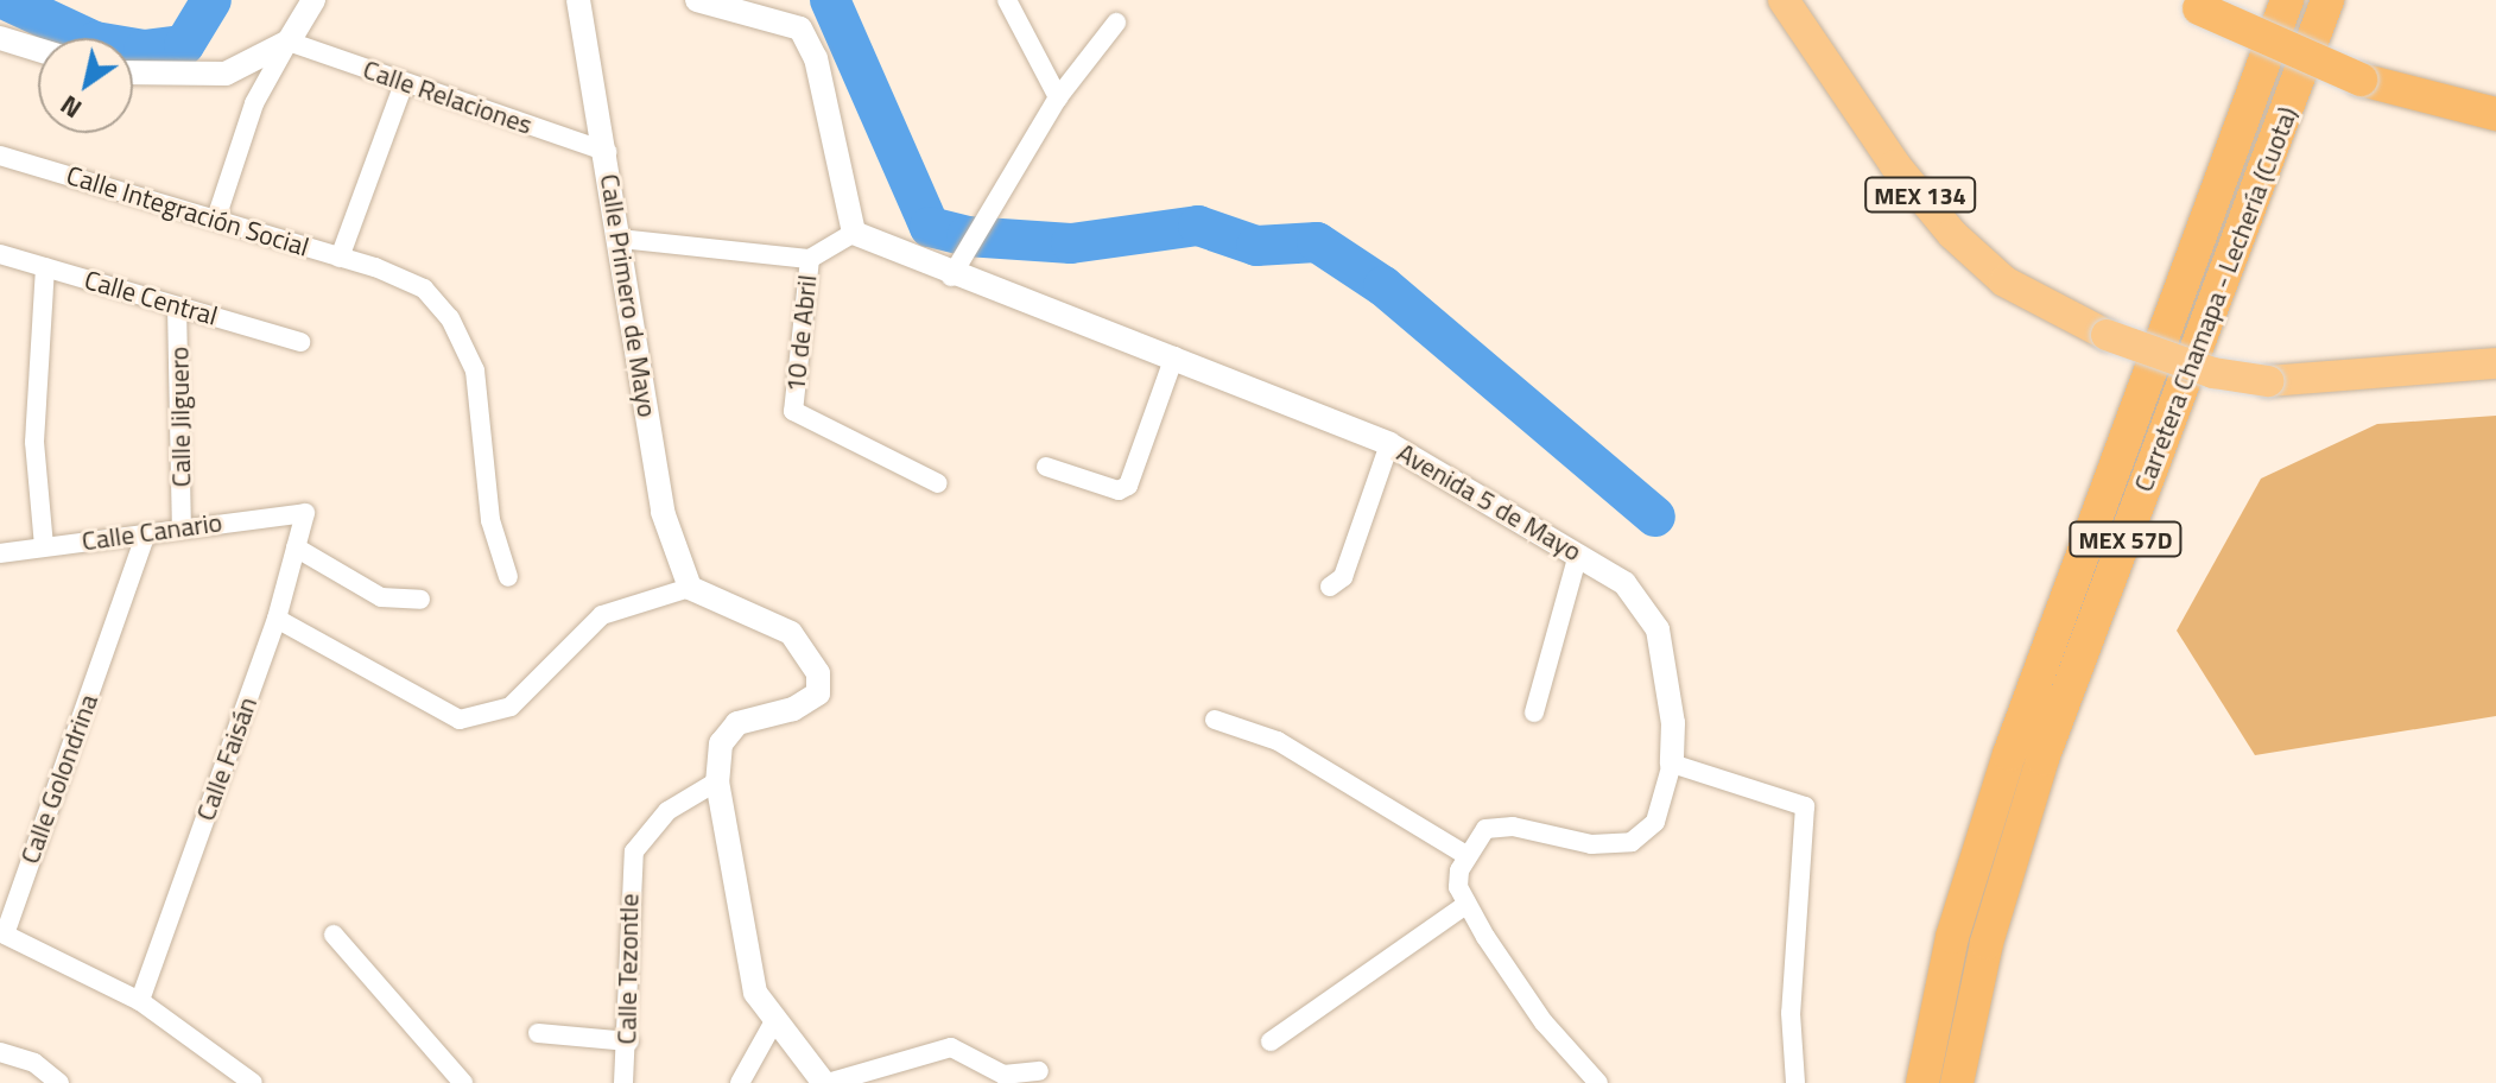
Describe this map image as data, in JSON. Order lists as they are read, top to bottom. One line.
{"streets":{"highway":["MEX 134","Carretera Chamapa - Lechería (Cuota)","MEX 57D"],"street":["Calle Relaciones","Calle Integración Social","Calle Primero de Mayo","Calle Central","10 de Abril","Calle Jilguero","Avenida 5 de Mayo","Calle Canario","Calle Faisán","Calle Golondrina","Calle Tezontle"]},"crossings":[["Calle Relaciones","Calle Primero de Mayo"],["Calle Central","Calle Jilguero"],["10 de Abril","Avenida 5 de Mayo"],["Calle Jilguero","Calle Canario"],["Calle Canario","Calle Faisán"],["Calle Canario","Calle Golondrina"],["Calle Faisán","Calle Golondrina"]],"north":"bottom left"}
